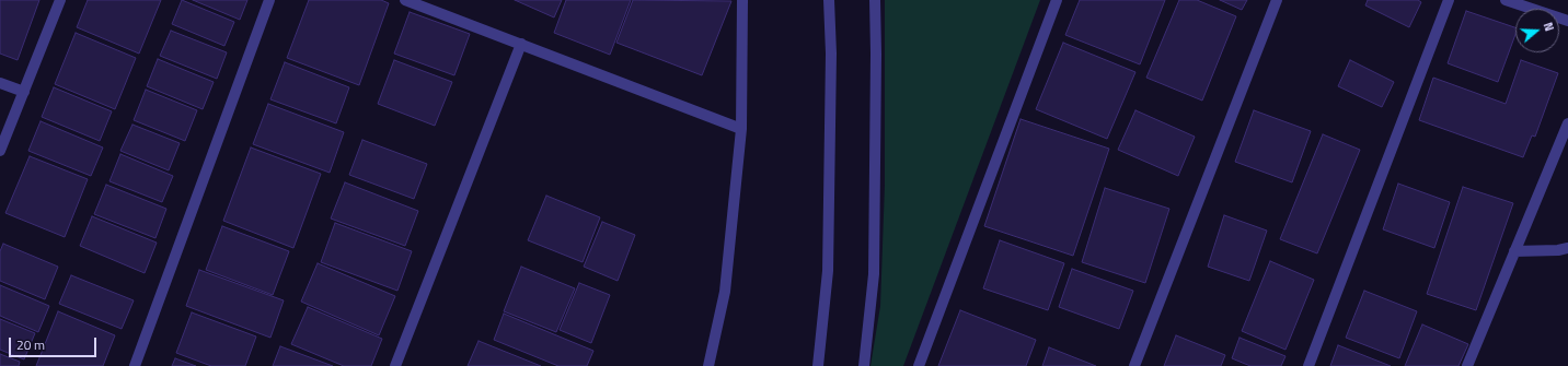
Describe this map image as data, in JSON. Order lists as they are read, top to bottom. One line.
{"scale_bar":"20 m","north":"right"}
